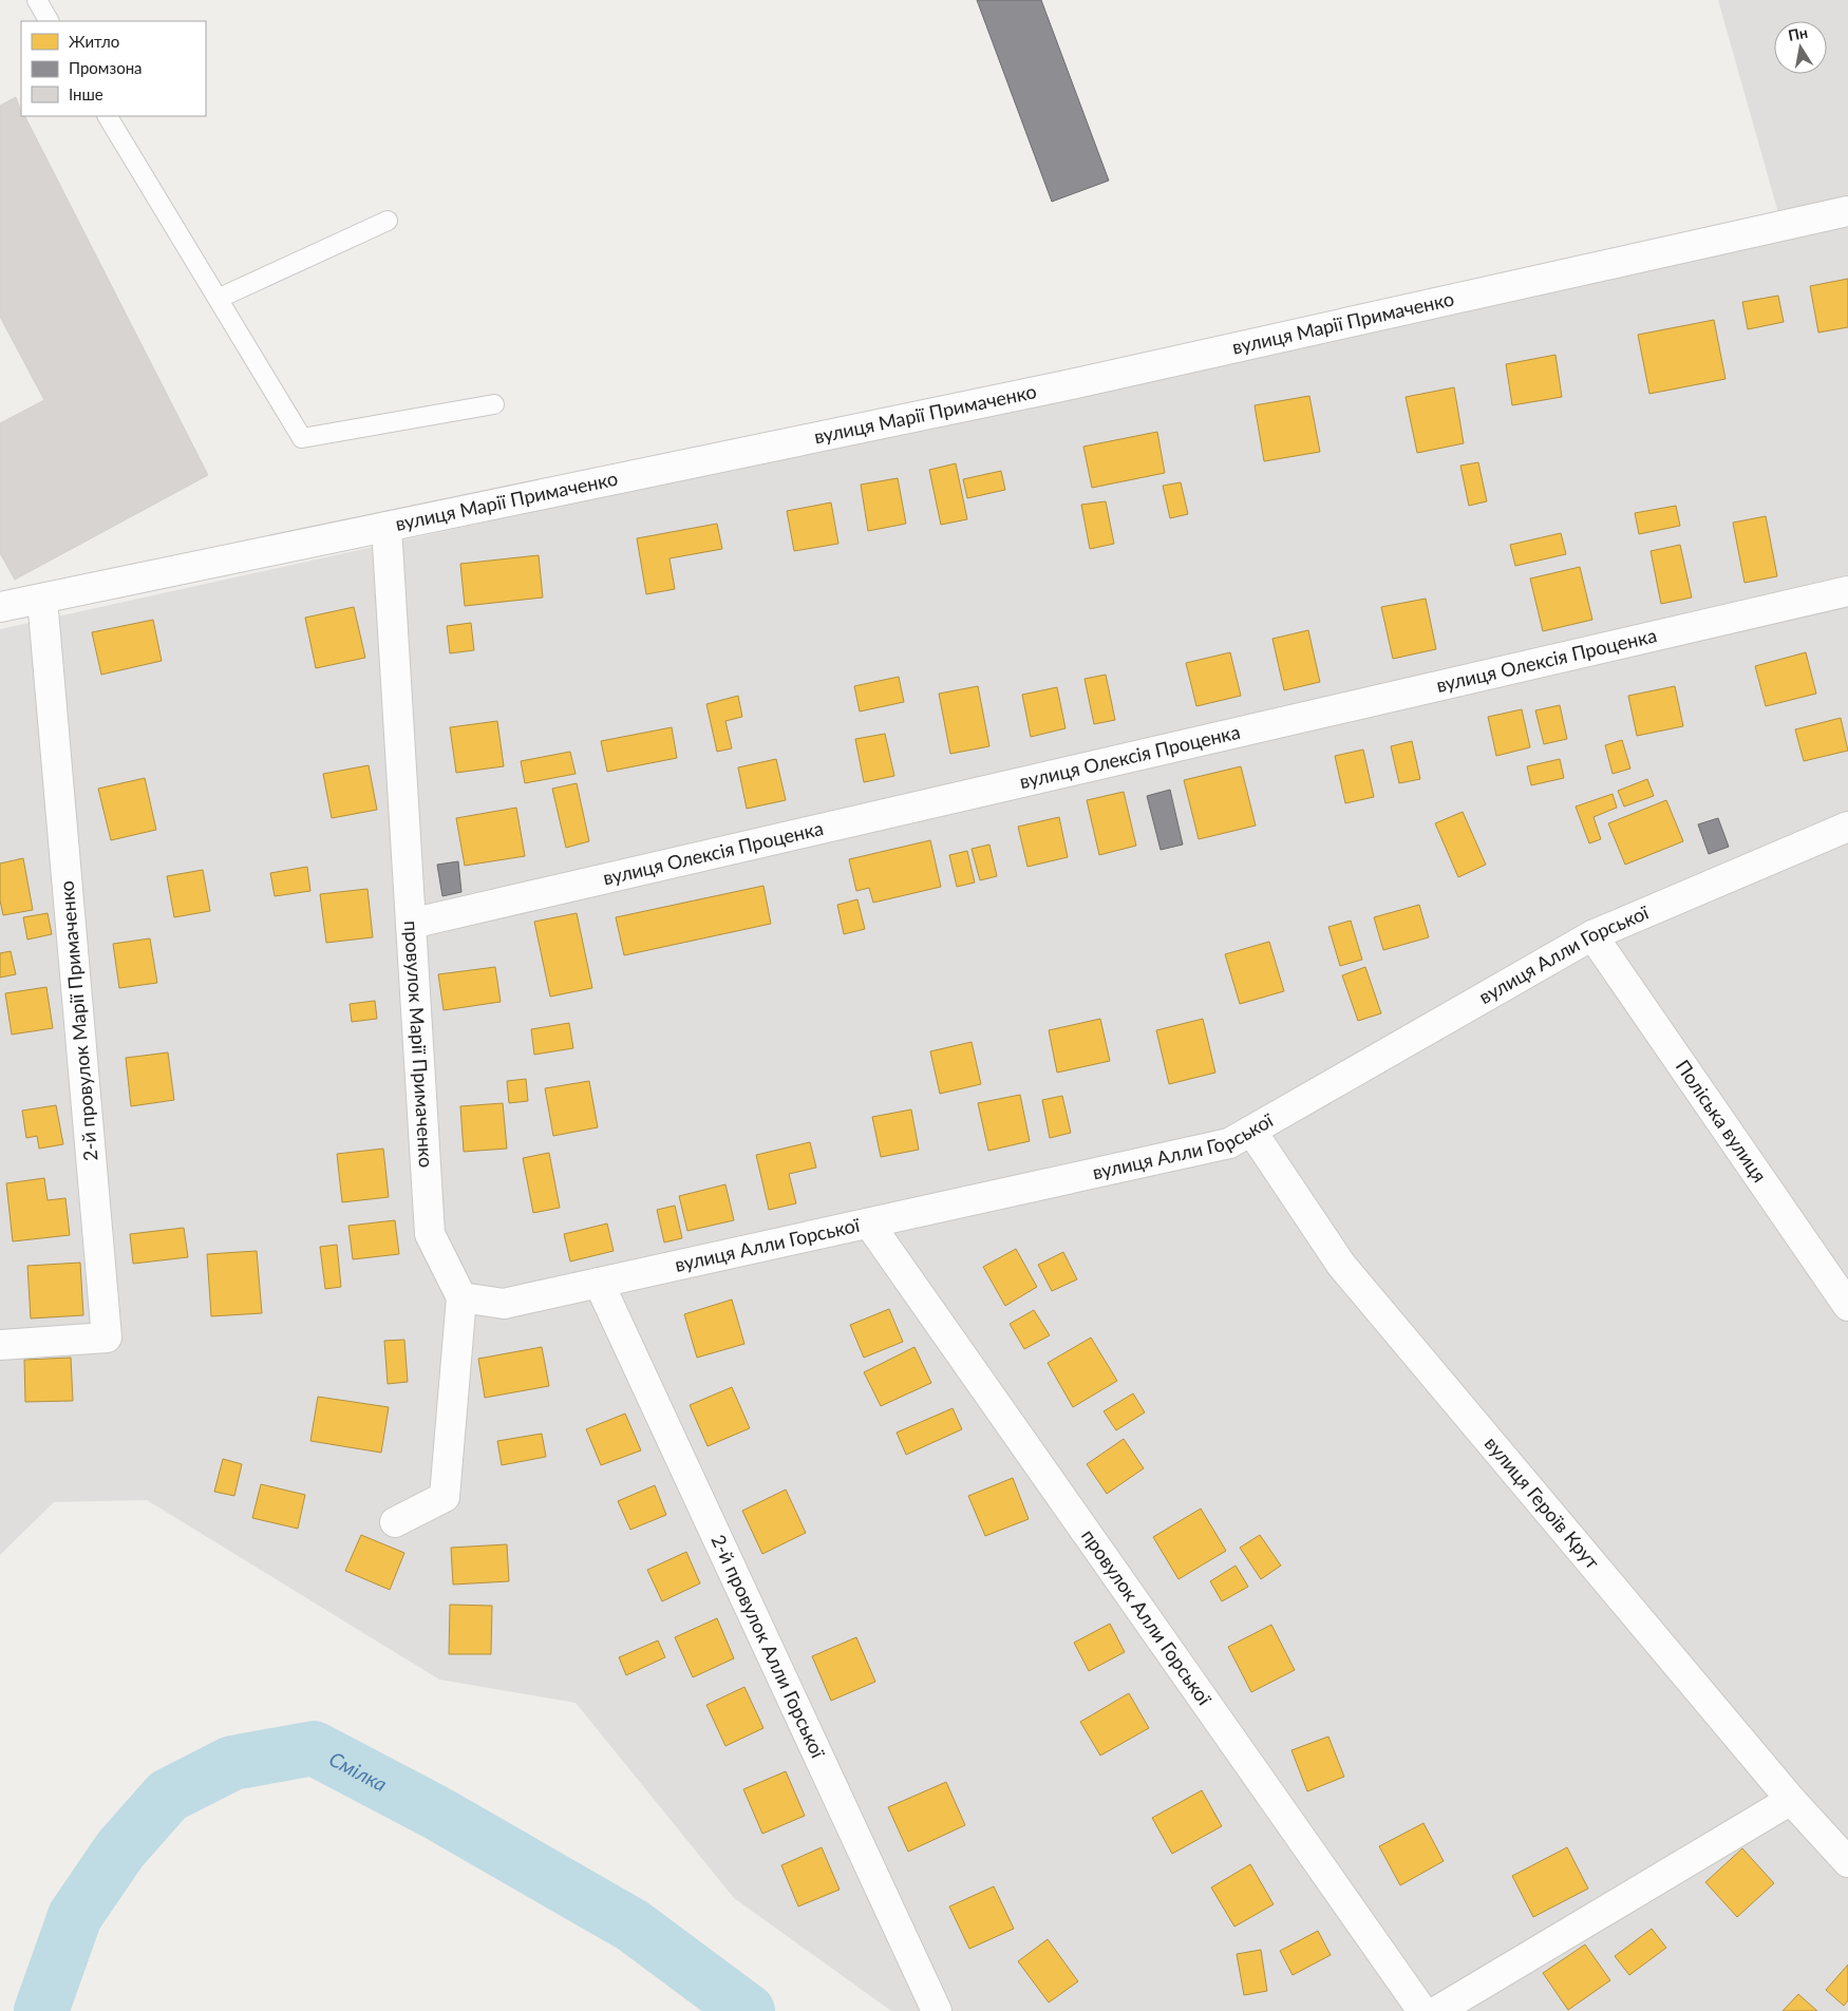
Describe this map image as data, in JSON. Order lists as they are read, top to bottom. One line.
{"streets":{"street":["вулиця Марії Примаченко","вулиця Олексія Проценка","вулиця Алли Горської","2-й провулок Марії Примаченко","провулок Марії Примаченко","Поліська вулиця","вулиця Героїв Крут","провулок Алли Горської","2-й провулок Алли Горської"]},"crossings":[["вулиця Марії Примаченко","2-й провулок Марії Примаченко"],["вулиця Марії Примаченко","провулок Марії Примаченко"],["вулиця Олексія Проценка","провулок Марії Примаченко"],["вулиця Алли Горської","провулок Марії Примаченко"],["вулиця Алли Горської","Поліська вулиця"],["вулиця Алли Горської","вулиця Героїв Крут"],["вулиця Алли Горської","провулок Алли Горської"],["вулиця Алли Горської","2-й провулок Алли Горської"]],"water":["Смілка"],"legend":["Житло","Промзона","Інше"],"north":"top"}
